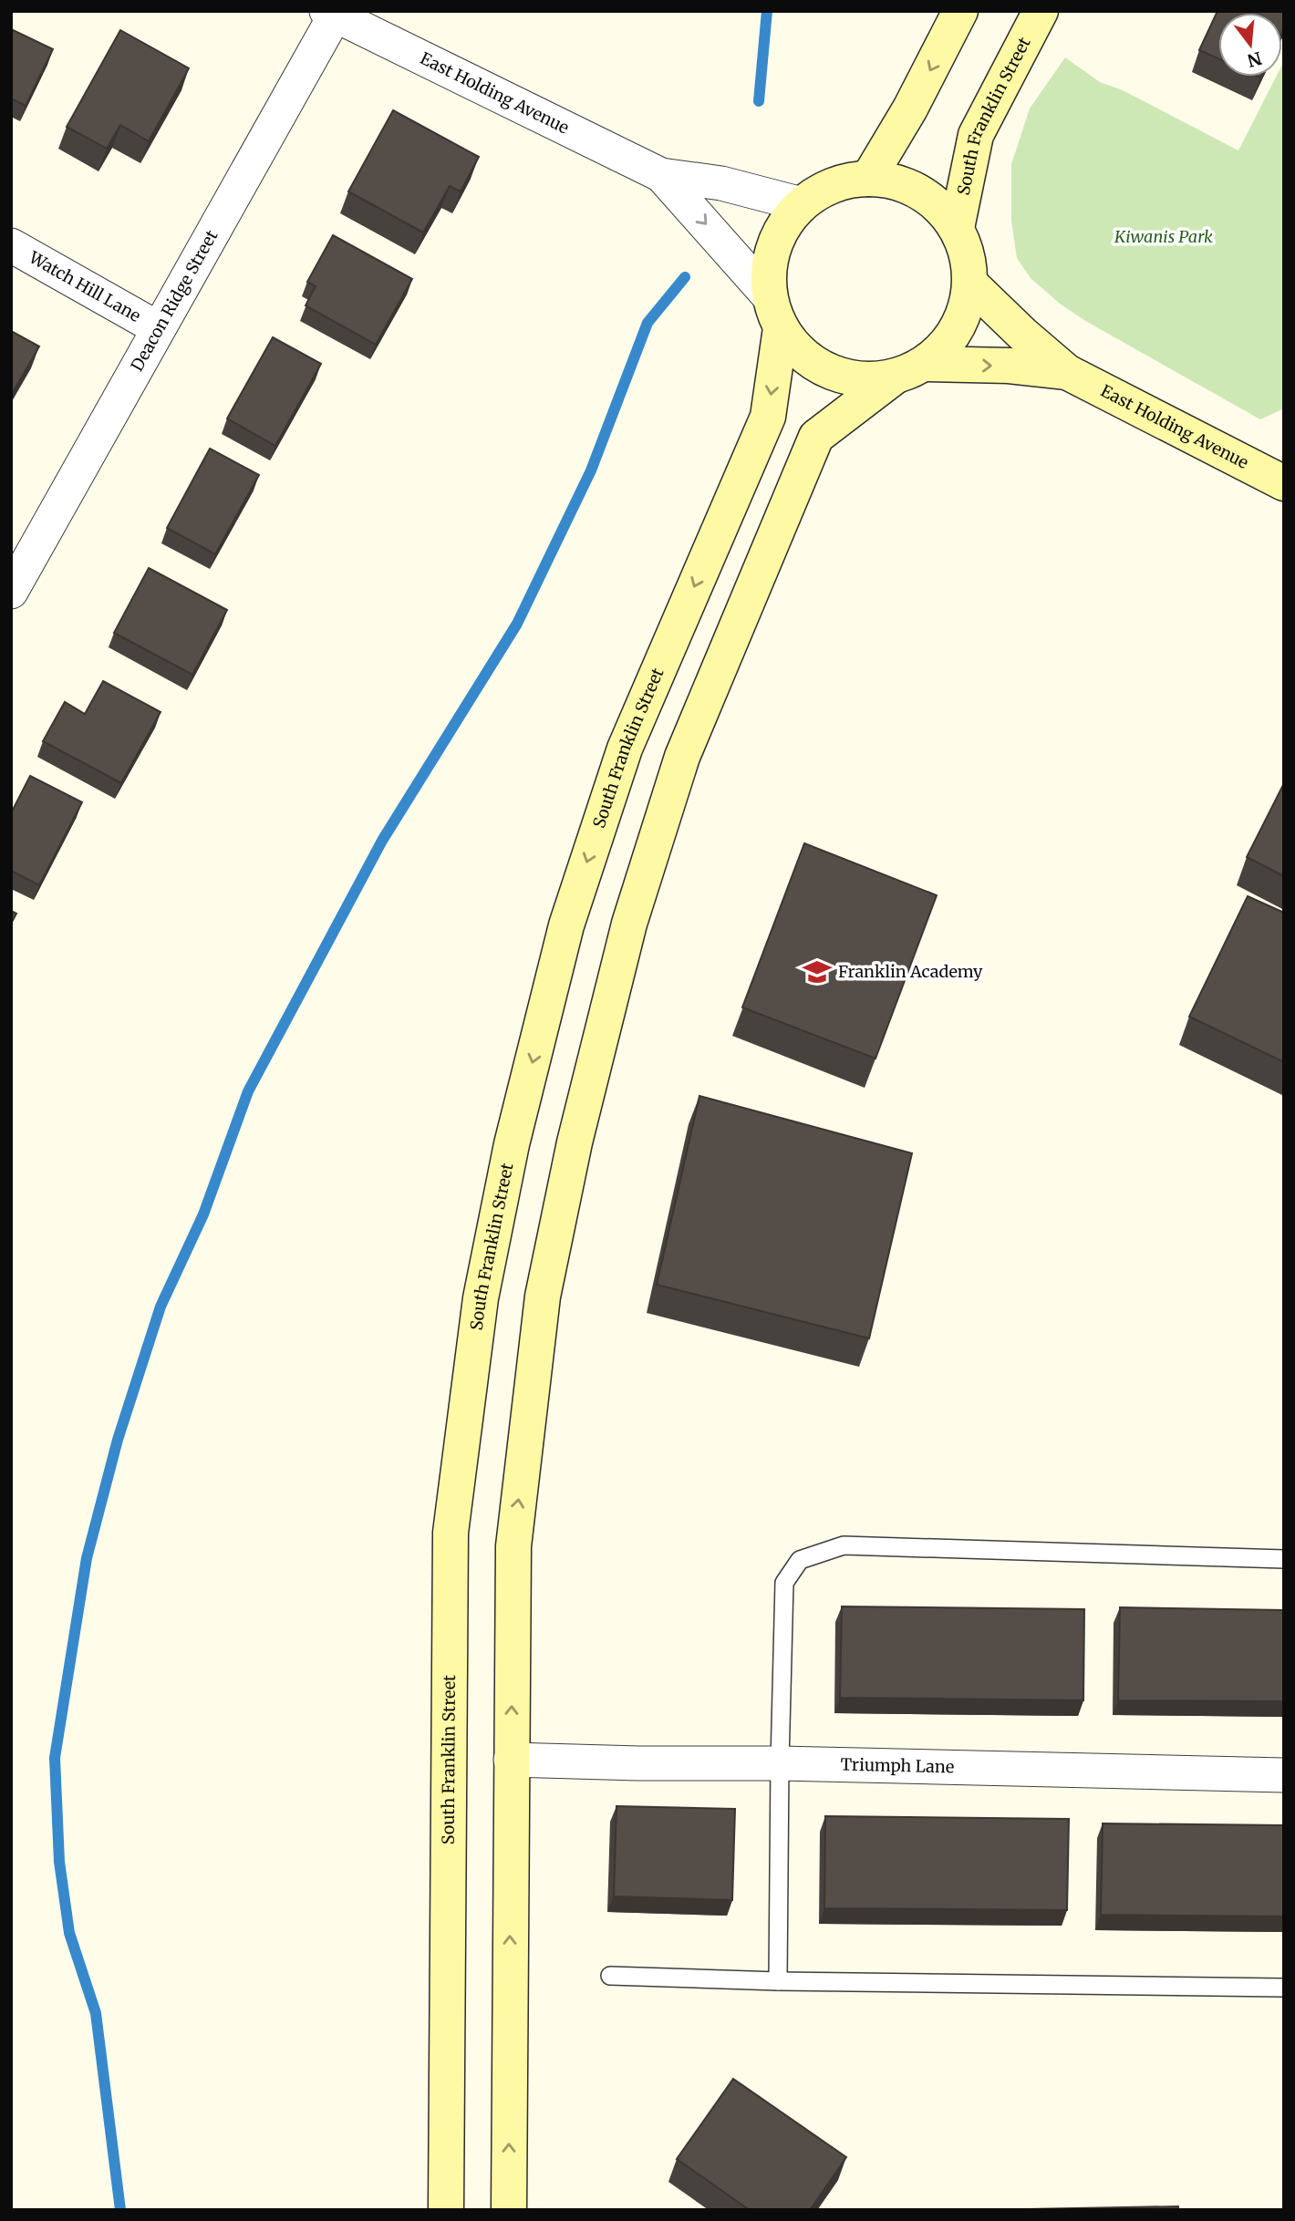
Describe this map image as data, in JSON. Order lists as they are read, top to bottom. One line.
{"streets":{"street":["East Holding Avenue","South Franklin Street","Watch Hill Lane","Deacon Ridge Street","Triumph Lane"]},"crossings":[["East Holding Avenue","South Franklin Street"],["East Holding Avenue","Deacon Ridge Street"],["Watch Hill Lane","Deacon Ridge Street"]],"parks":["Kiwanis Park"],"places":{"school or university":["Franklin Academy"]},"north":"bottom"}
